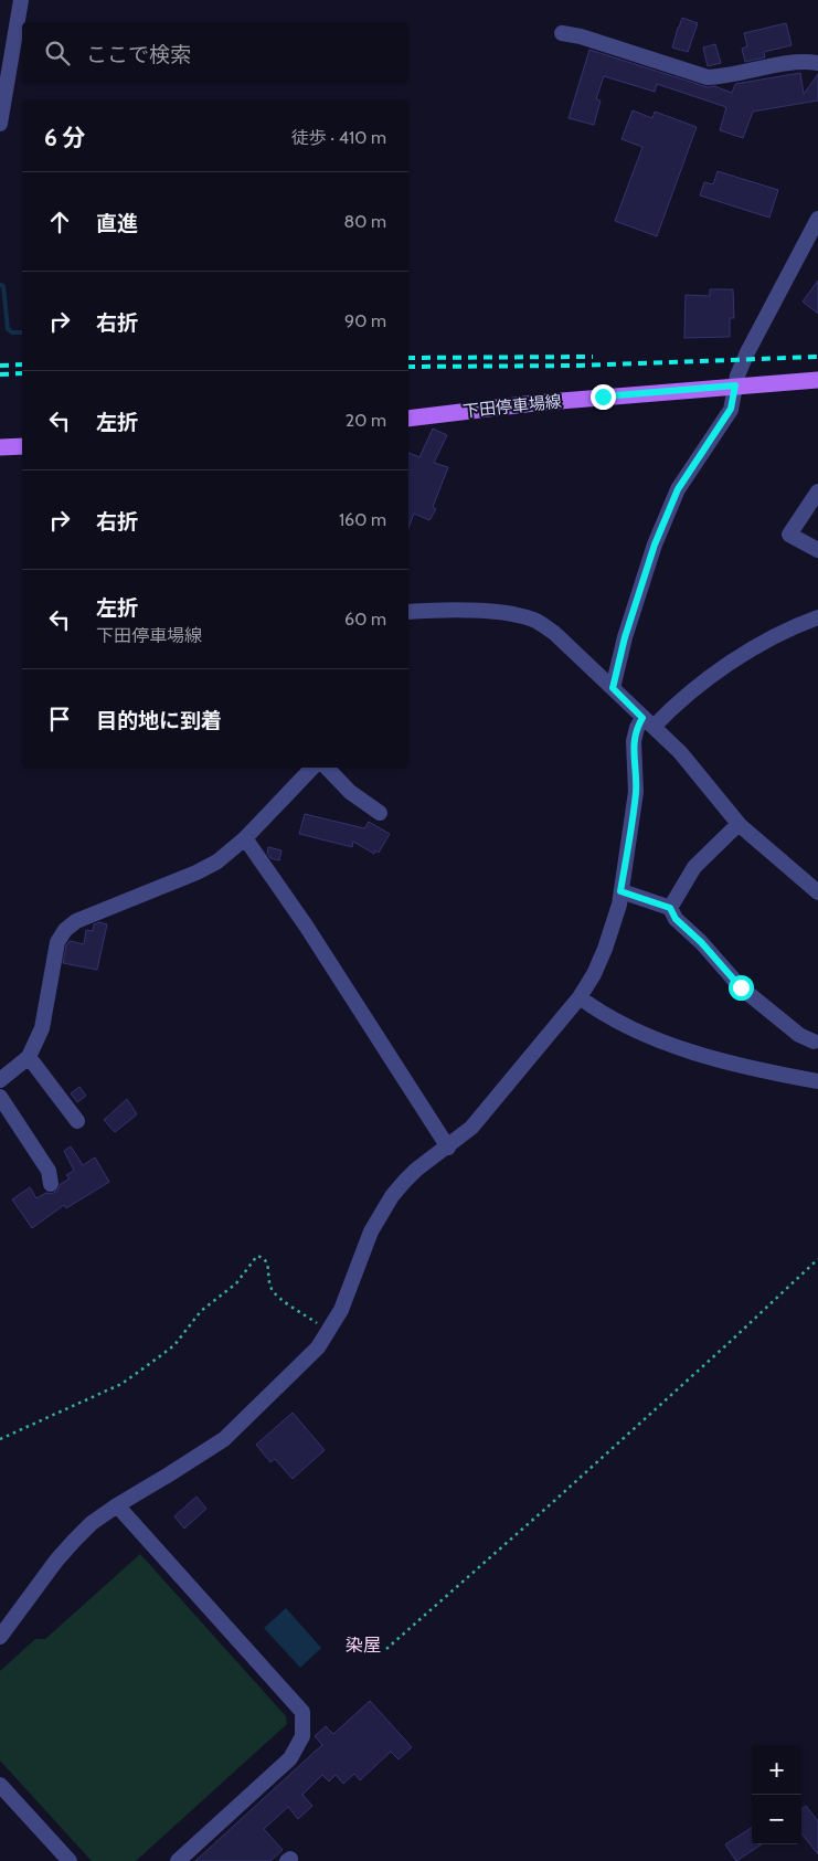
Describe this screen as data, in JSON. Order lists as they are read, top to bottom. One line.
{"streets":{"main road":["下田停車場線"]},"districts":["染屋"],"page":{"search":"ここで検索","heading":["6 分","徒歩 · 410 m"],"list":[["直進","80 m"],["右折","90 m"],["左折","20 m"],["右折","160 m"],["左折","下田停車場線","60 m"],"目的地に到着"],"map_buttons":["+","−"]}}
